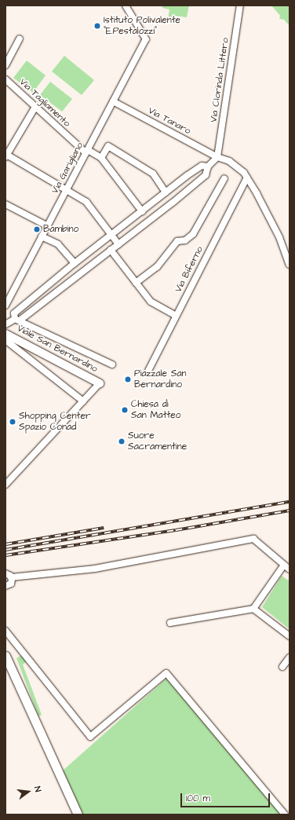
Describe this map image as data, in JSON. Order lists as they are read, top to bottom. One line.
{"streets":{"street":["Via Clorinda Littero","Via Tagliamento","Via Tanaro","Via Garigliano","Via Biferno","Viale San Bernardino"]},"crossings":[["Via Clorinda Littero","Via Tanaro"],["Via Tagliamento","Via Garigliano"],["Via Tanaro","Via Garigliano"],["Via Tanaro","Via Biferno"]],"places":["Istituto Polivalente \"E.Pestalozzi\"","Bambino","Piazzale San Bernardino","Chiesa di San Matteo","Shopping Center Spazio Conad","Suore Sacramentine"],"scale_bar":"100 m","north":"right"}
